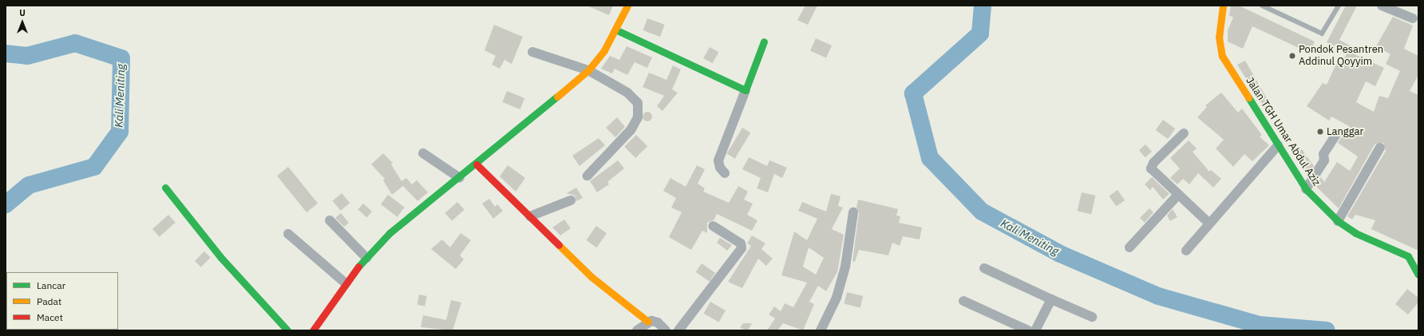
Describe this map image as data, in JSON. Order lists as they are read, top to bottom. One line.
{"streets":{"street":["Jalan TGH Umar Abdul Aziz"]},"water":["Kali Meniting"],"places":["Pondok Pesantren Addinul Qoyyim","Langgar"],"legend":["Lancar","Padat","Macet"],"north":"top"}
